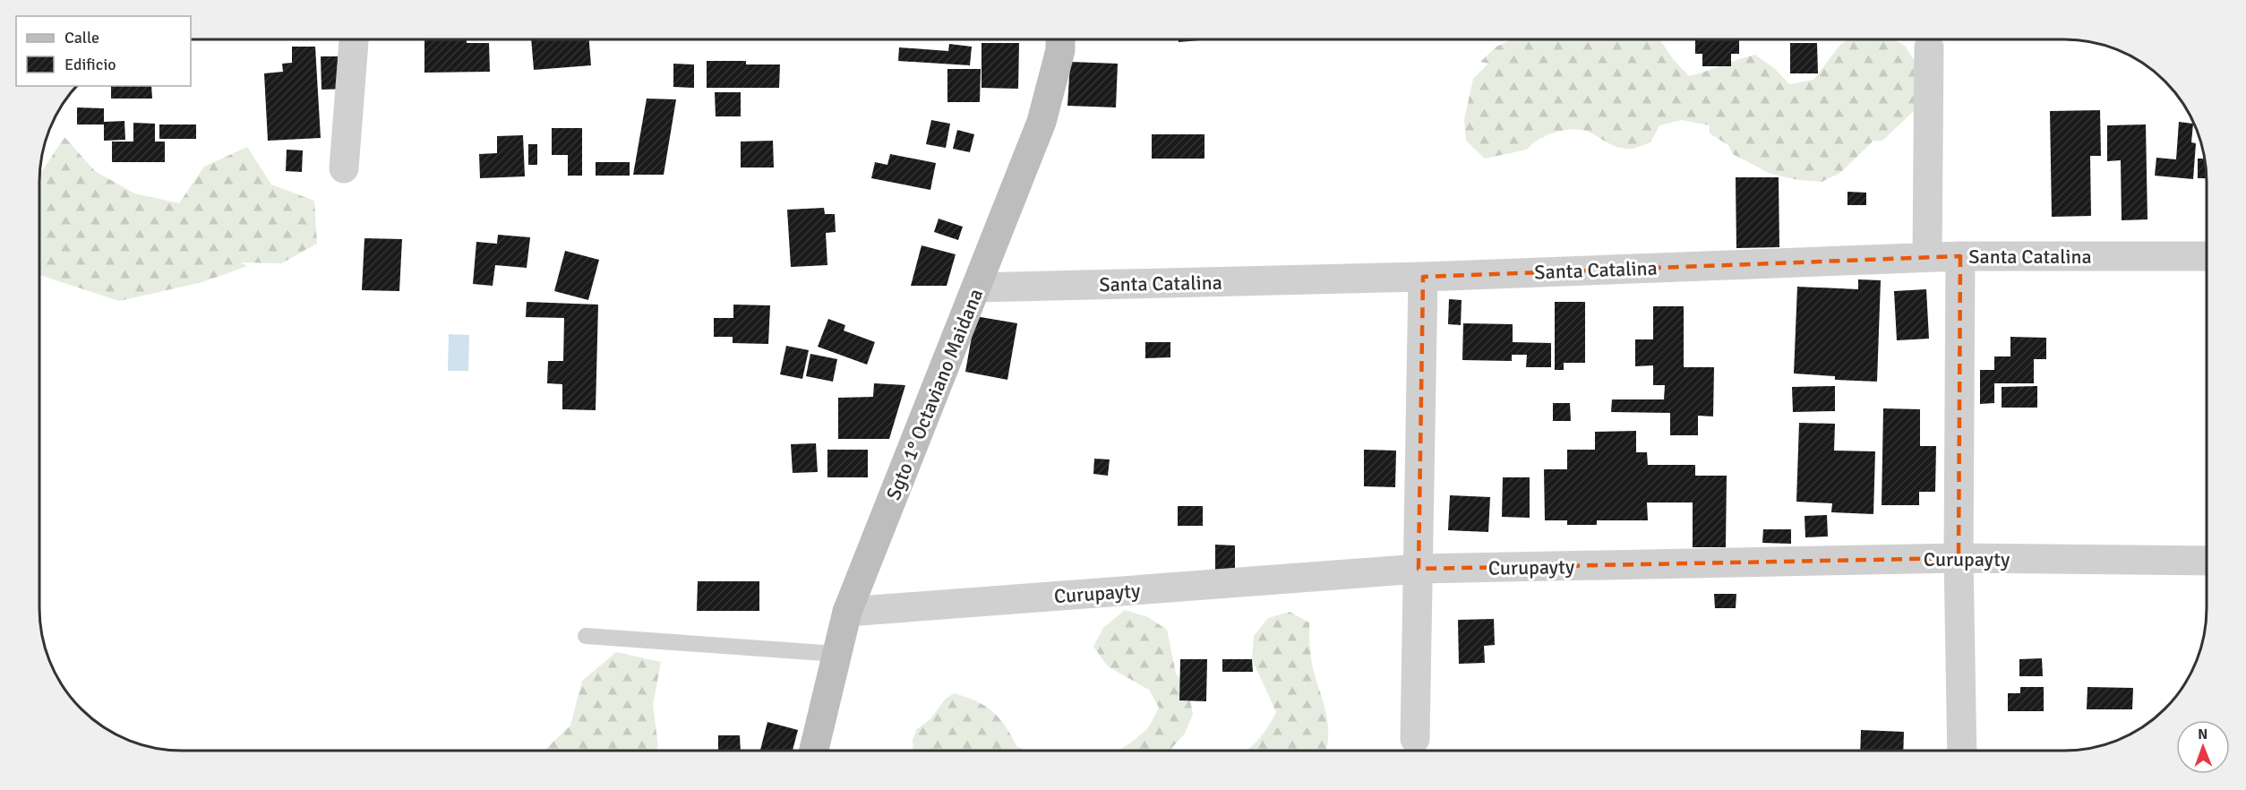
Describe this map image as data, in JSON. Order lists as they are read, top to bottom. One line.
{"streets":{"main road":["Sgto 1° Octaviano Maidana"],"street":["Santa Catalina","Curupayty"]},"crossings":[["Santa Catalina","Sgto 1° Octaviano Maidana"],["Sgto 1° Octaviano Maidana","Curupayty"]],"legend":["Calle","Edificio"],"north":"top"}
